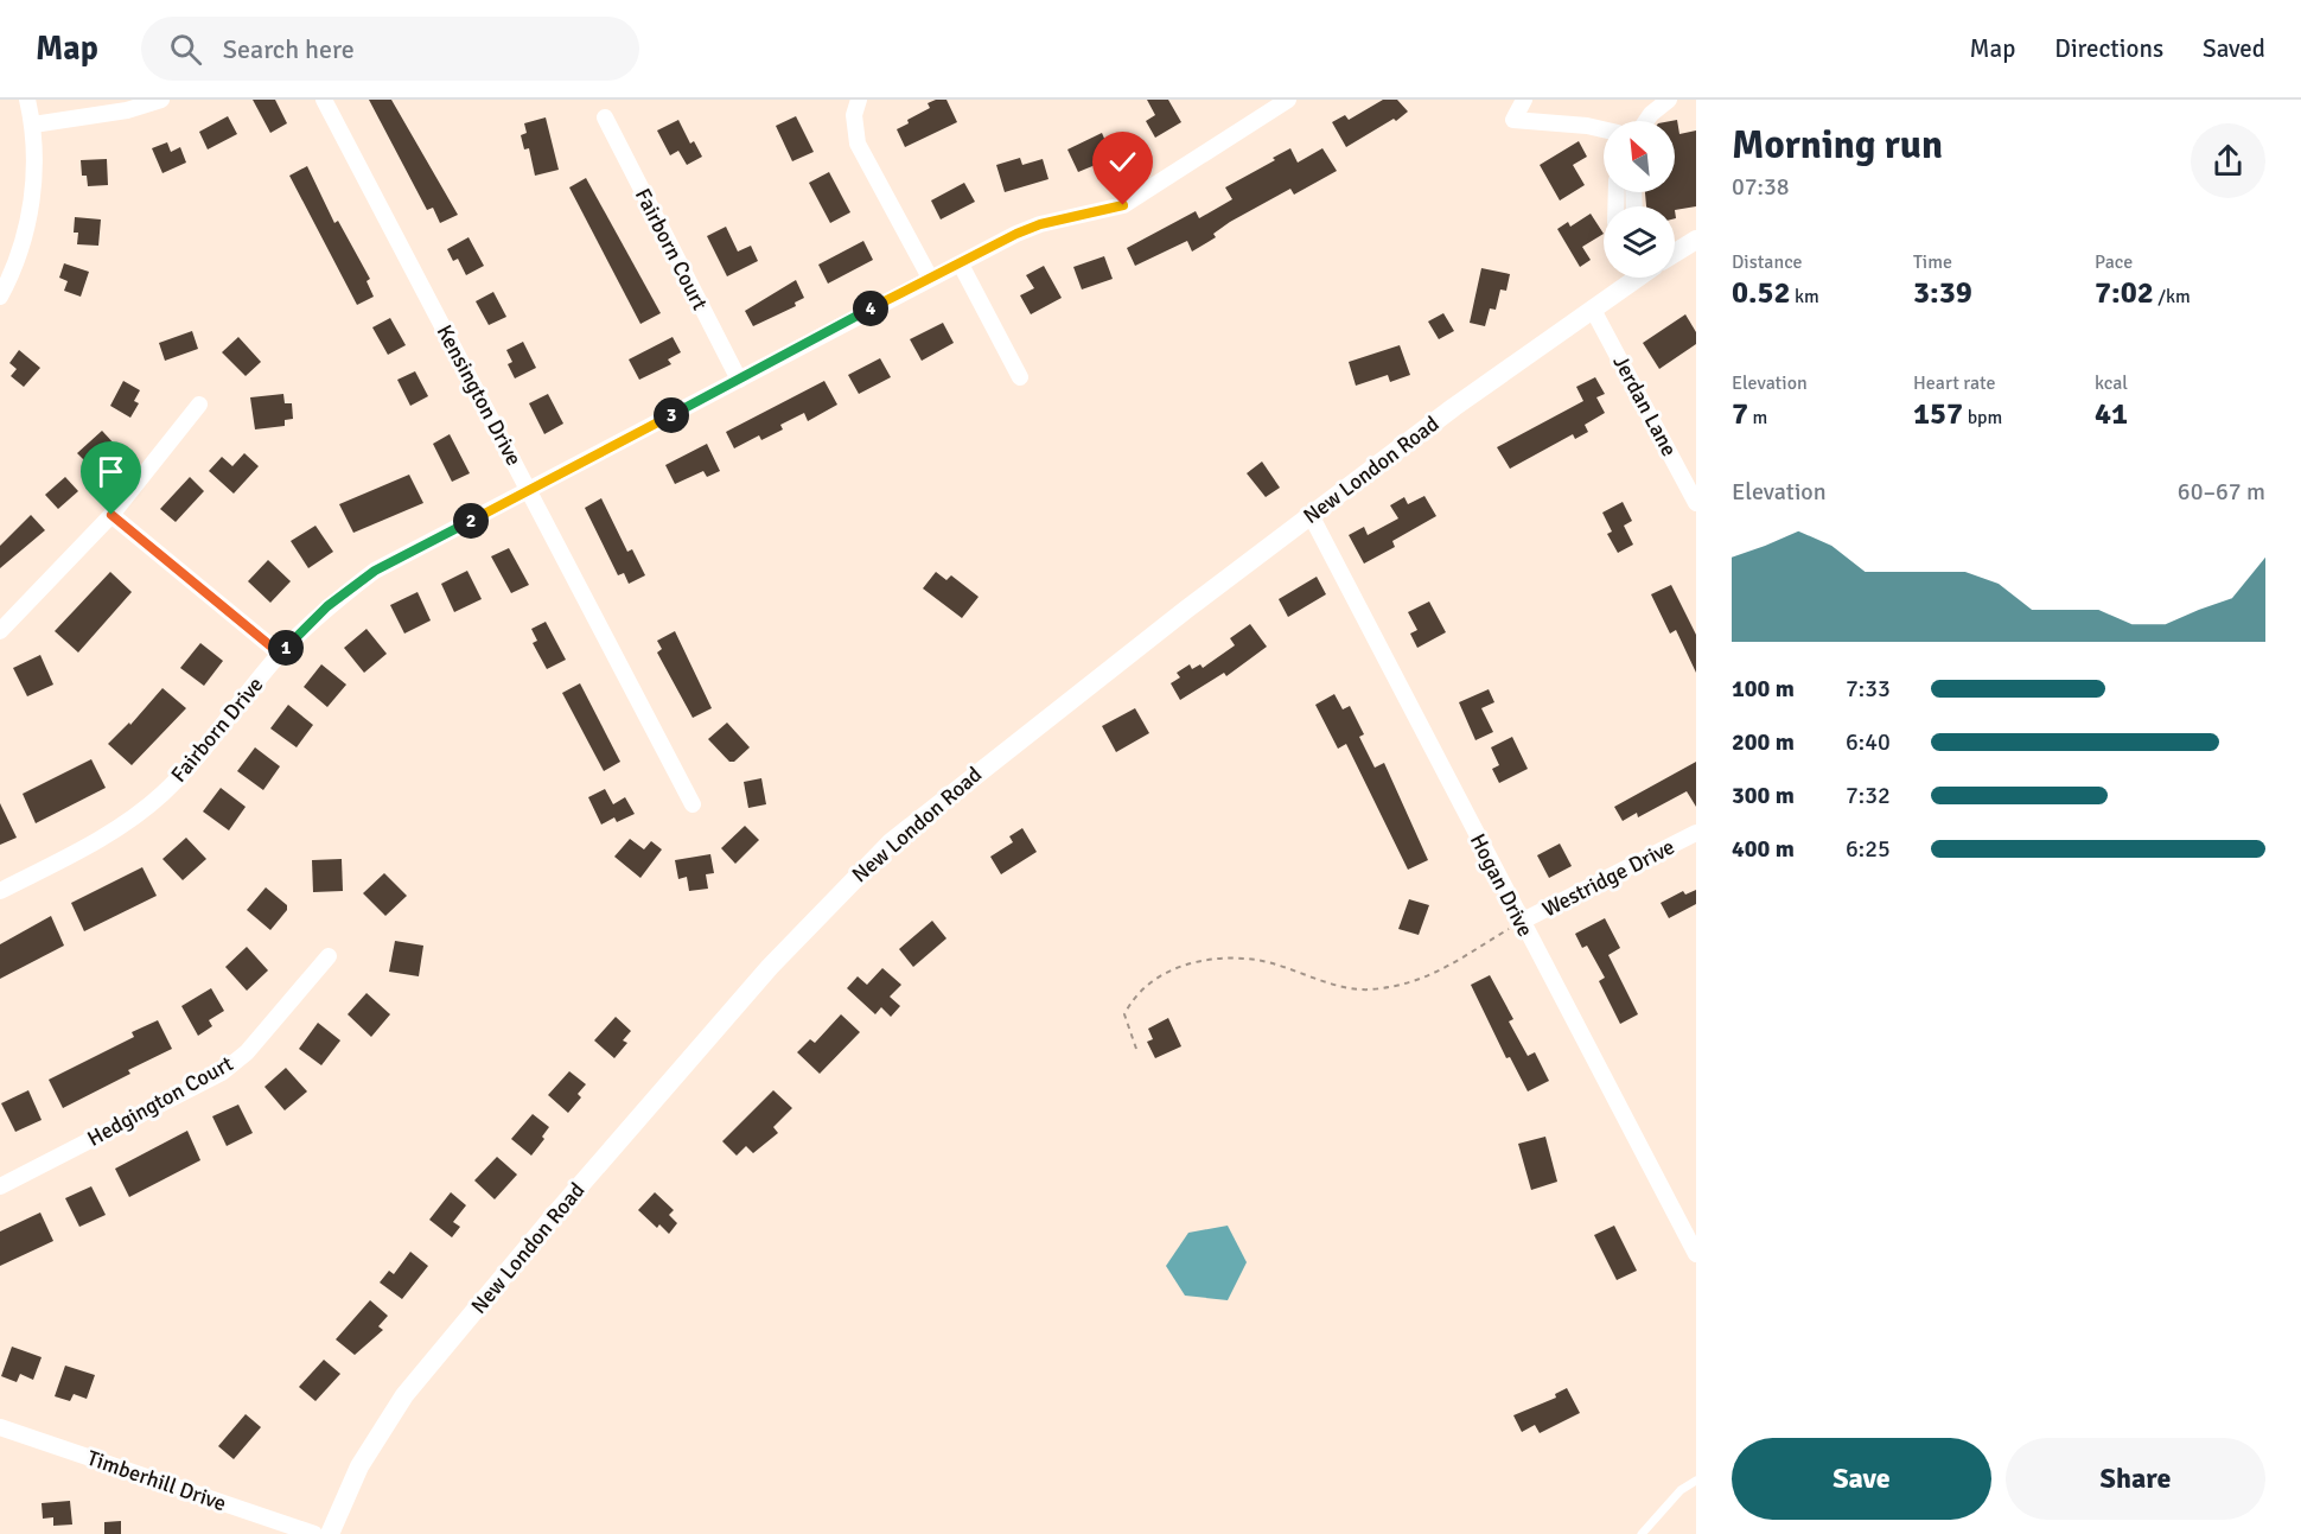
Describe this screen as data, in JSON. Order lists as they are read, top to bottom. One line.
{"streets":{"street":["Fairborn Court","Kensington Drive","Jerdan Lane","New London Road","Fairborn Drive","Westridge Drive","Hogan Drive","Hedgington Court","Timberhill Drive"]},"crossings":[["Fairborn Court","Fairborn Drive"],["Kensington Drive","Fairborn Drive"],["Jerdan Lane","New London Road"],["New London Road","Hogan Drive"],["Westridge Drive","Hogan Drive"]],"north":"top left","page":{"header":"Map","search":"Search here","nav":["Map","Directions","Saved"],"heading":["Morning run","07:38"],"stats":[["Distance","0.52 km"],["Time","3:39"],["Pace","7:02 /km"],["Elevation","7 m"],["Heart rate","157 bpm"],["kcal","41"]],"pins":["4","3","2","1"],"chart":["Elevation","60–67 m"],"list":[{"name":"100 m","note":"7:33"},{"name":"200 m","note":"6:40"},{"name":"300 m","note":"7:32"},{"name":"400 m","note":"6:25"}],"buttons":["Save","Share"]}}
